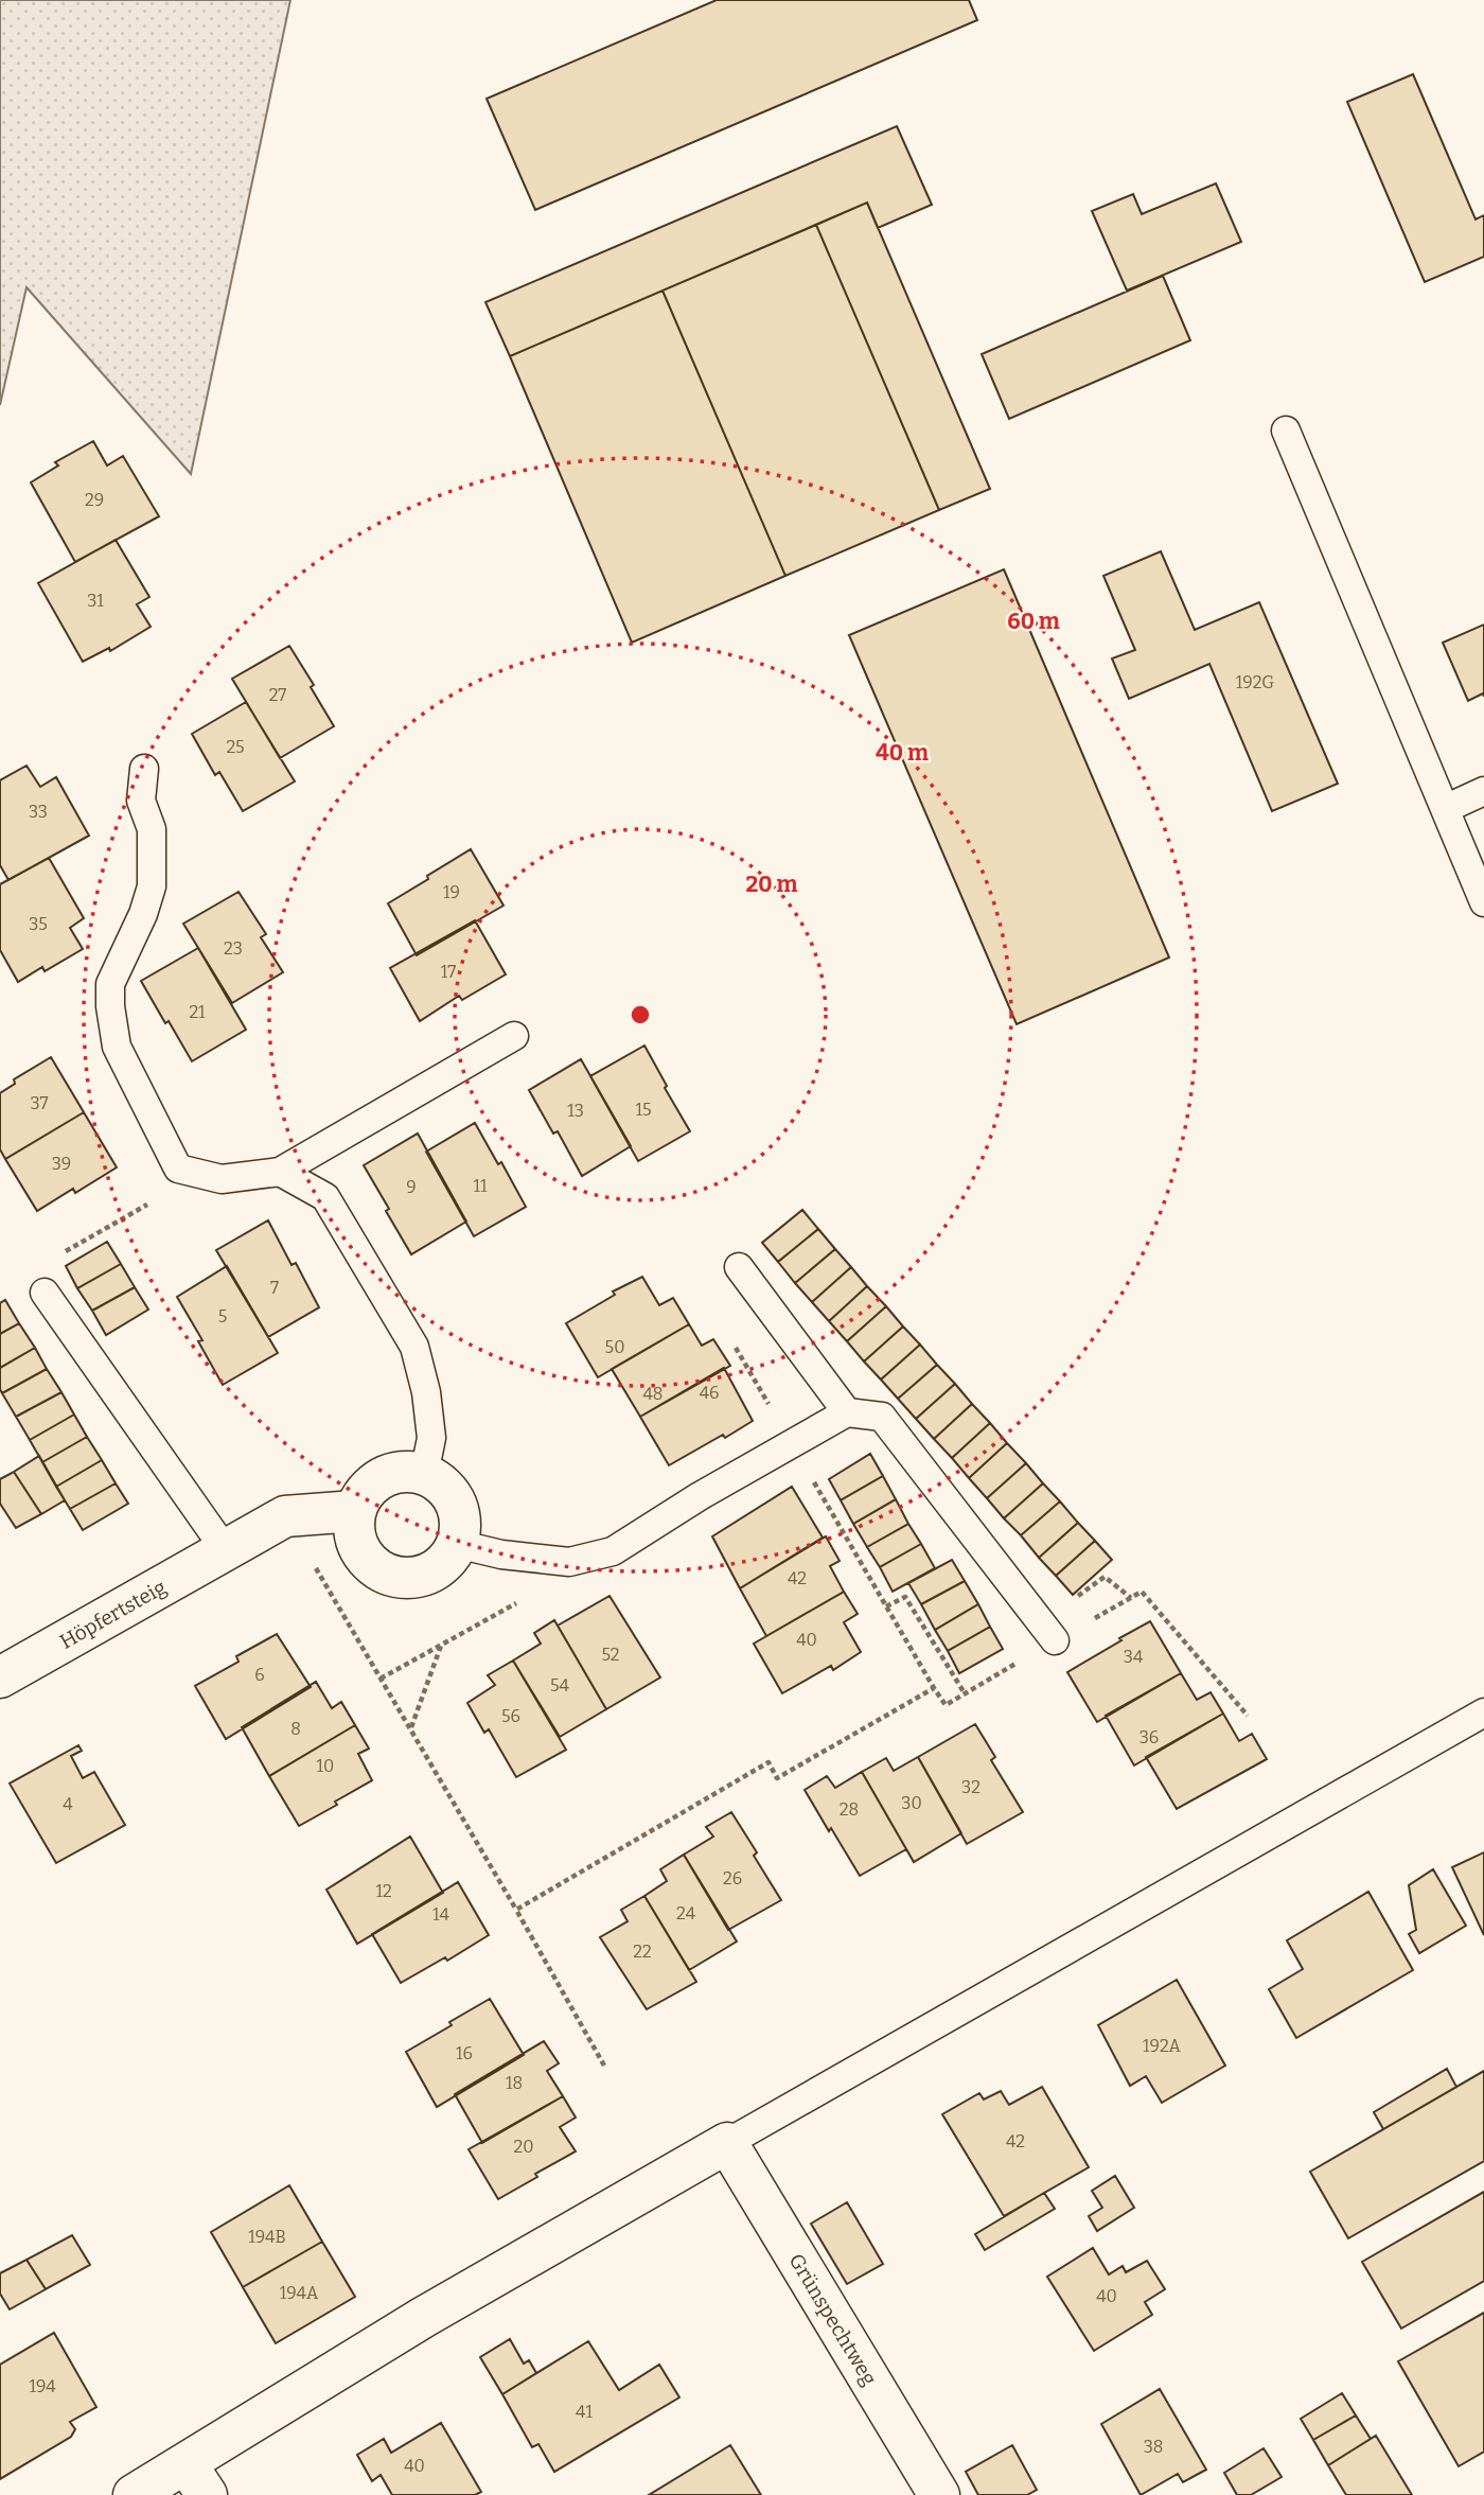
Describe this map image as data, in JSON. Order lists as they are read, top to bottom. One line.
{"streets":{"street":["Höpfertsteig","Grünspechtweg"]},"house_numbers":["29","31","192G","27","25","33","19","35","23","17","21","37","15","13","39","11","9","7","5","50","46","48","42","40","52","34","6","54","56","8","36","10","32","30","4","28","26","12","24","14","22","192A","16","18","42","20","194B","194A","40","194","41","38","40"],"rings":["60 m","40 m","20 m"]}
